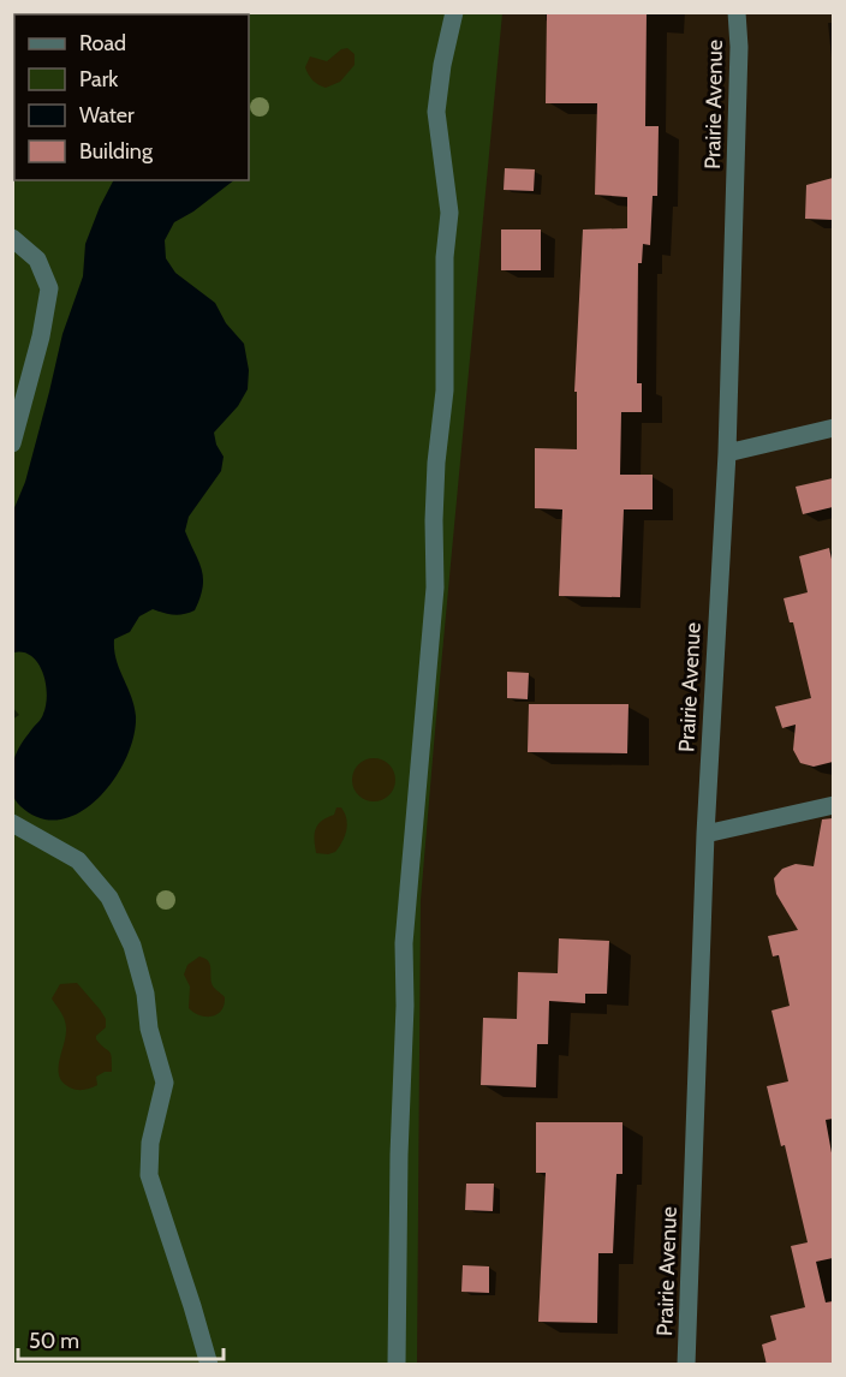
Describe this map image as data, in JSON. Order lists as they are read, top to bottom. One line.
{"streets":{"street":["Prairie Avenue"]},"legend":["Road","Park","Water","Building"],"scale_bar":"50 m"}
